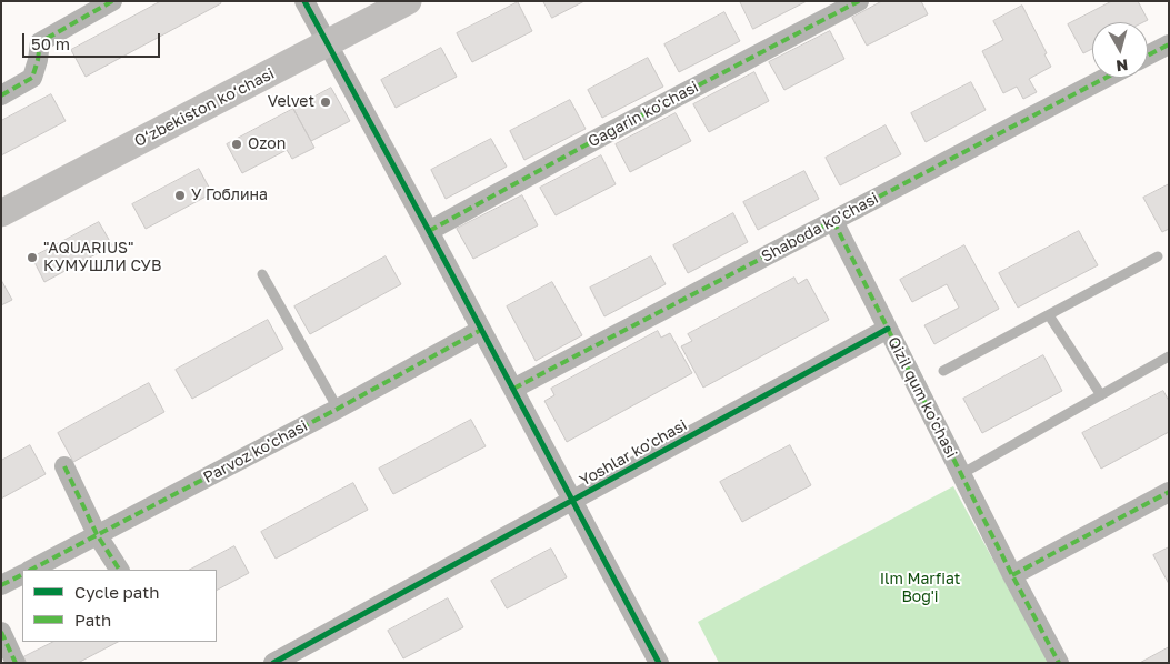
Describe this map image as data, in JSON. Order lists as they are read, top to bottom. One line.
{"streets":{"street":["O‘zbekiston ko‘chasi","Gagarin ko'chasi","Shaboda ko'chasi","Qizil qum ko'chasi","Parvoz ko'chasi","Yoshlar ko'chasi"]},"crossings":[["Shaboda ko'chasi","Qizil qum ko'chasi"],["Qizil qum ko'chasi","Yoshlar ko'chasi"]],"parks":["Ilm Marfiat Bog'i"],"places":["Velvet","Ozon","У Гоблина","\"AQUARIUS\" КУМУШЛИ СУВ"],"legend":["Cycle path","Path"],"scale_bar":"50 m","north":"bottom"}
